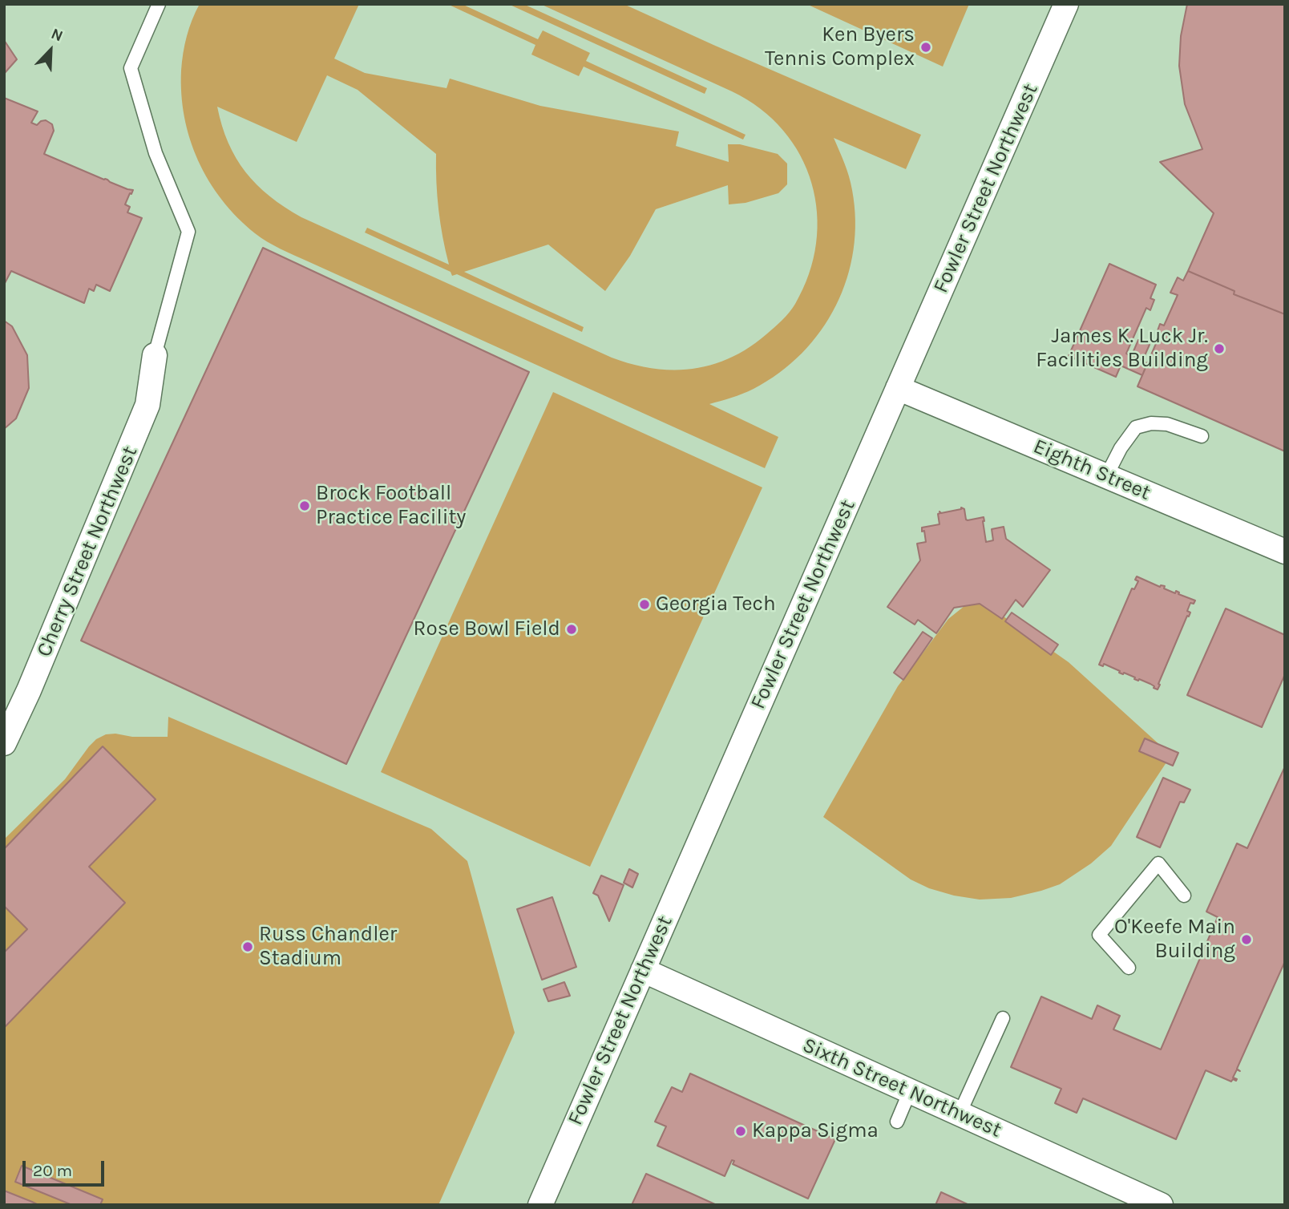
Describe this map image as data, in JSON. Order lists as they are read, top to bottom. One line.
{"streets":{"street":["Fowler Street Northwest","Eighth Street","Cherry Street Northwest","Sixth Street Northwest"]},"crossings":[["Fowler Street Northwest","Eighth Street"],["Fowler Street Northwest","Sixth Street Northwest"]],"places":["Ken Byers Tennis Complex","James K. Luck Jr. Facilities Building","Brock Football Practice Facility","Georgia Tech","Rose Bowl Field","O'Keefe Main Building","Russ Chandler Stadium","Kappa Sigma"],"scale_bar":"20 m","north":"top right"}
